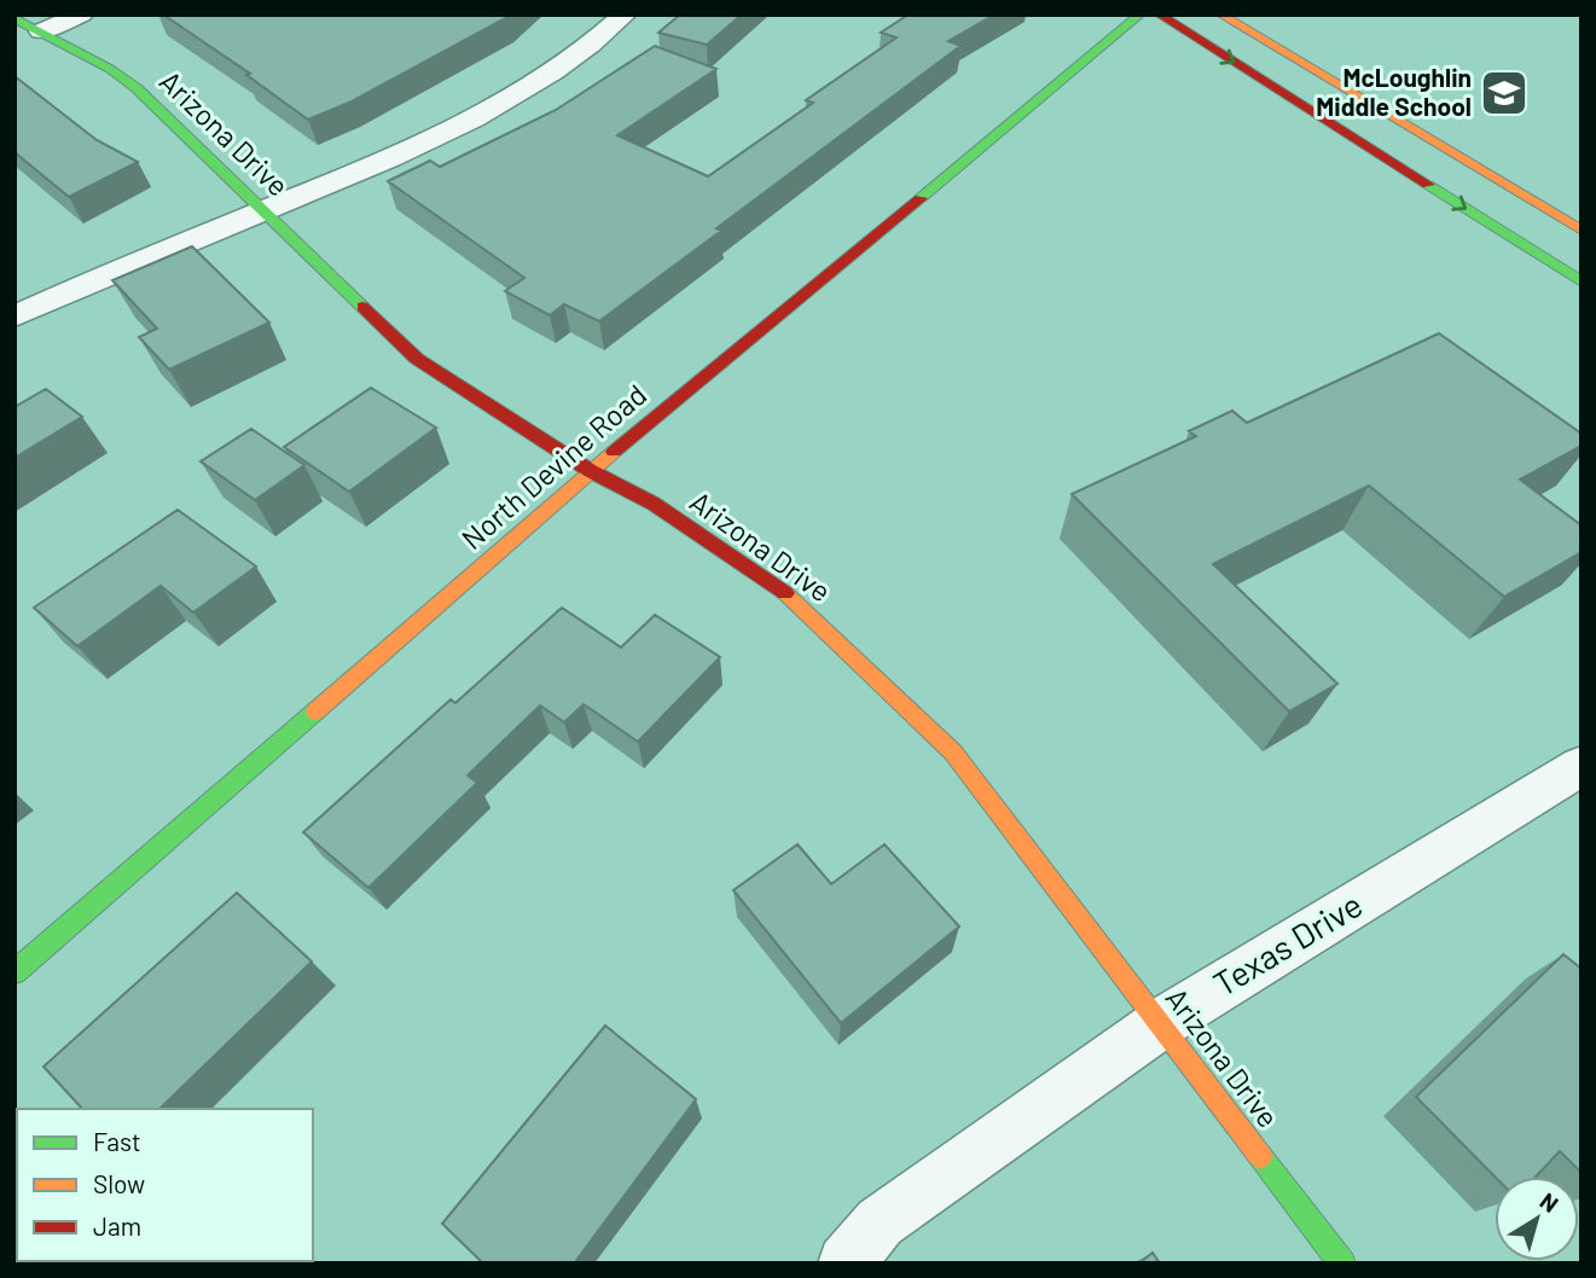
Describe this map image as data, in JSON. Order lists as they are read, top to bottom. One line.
{"streets":{"street":["Arizona Drive","North Devine Road","Texas Drive"]},"crossings":[["Arizona Drive","North Devine Road"],["Arizona Drive","Texas Drive"]],"places":{"school or university":["McLoughlin Middle School"]},"legend":["Fast","Slow","Jam"],"north":"top right"}
